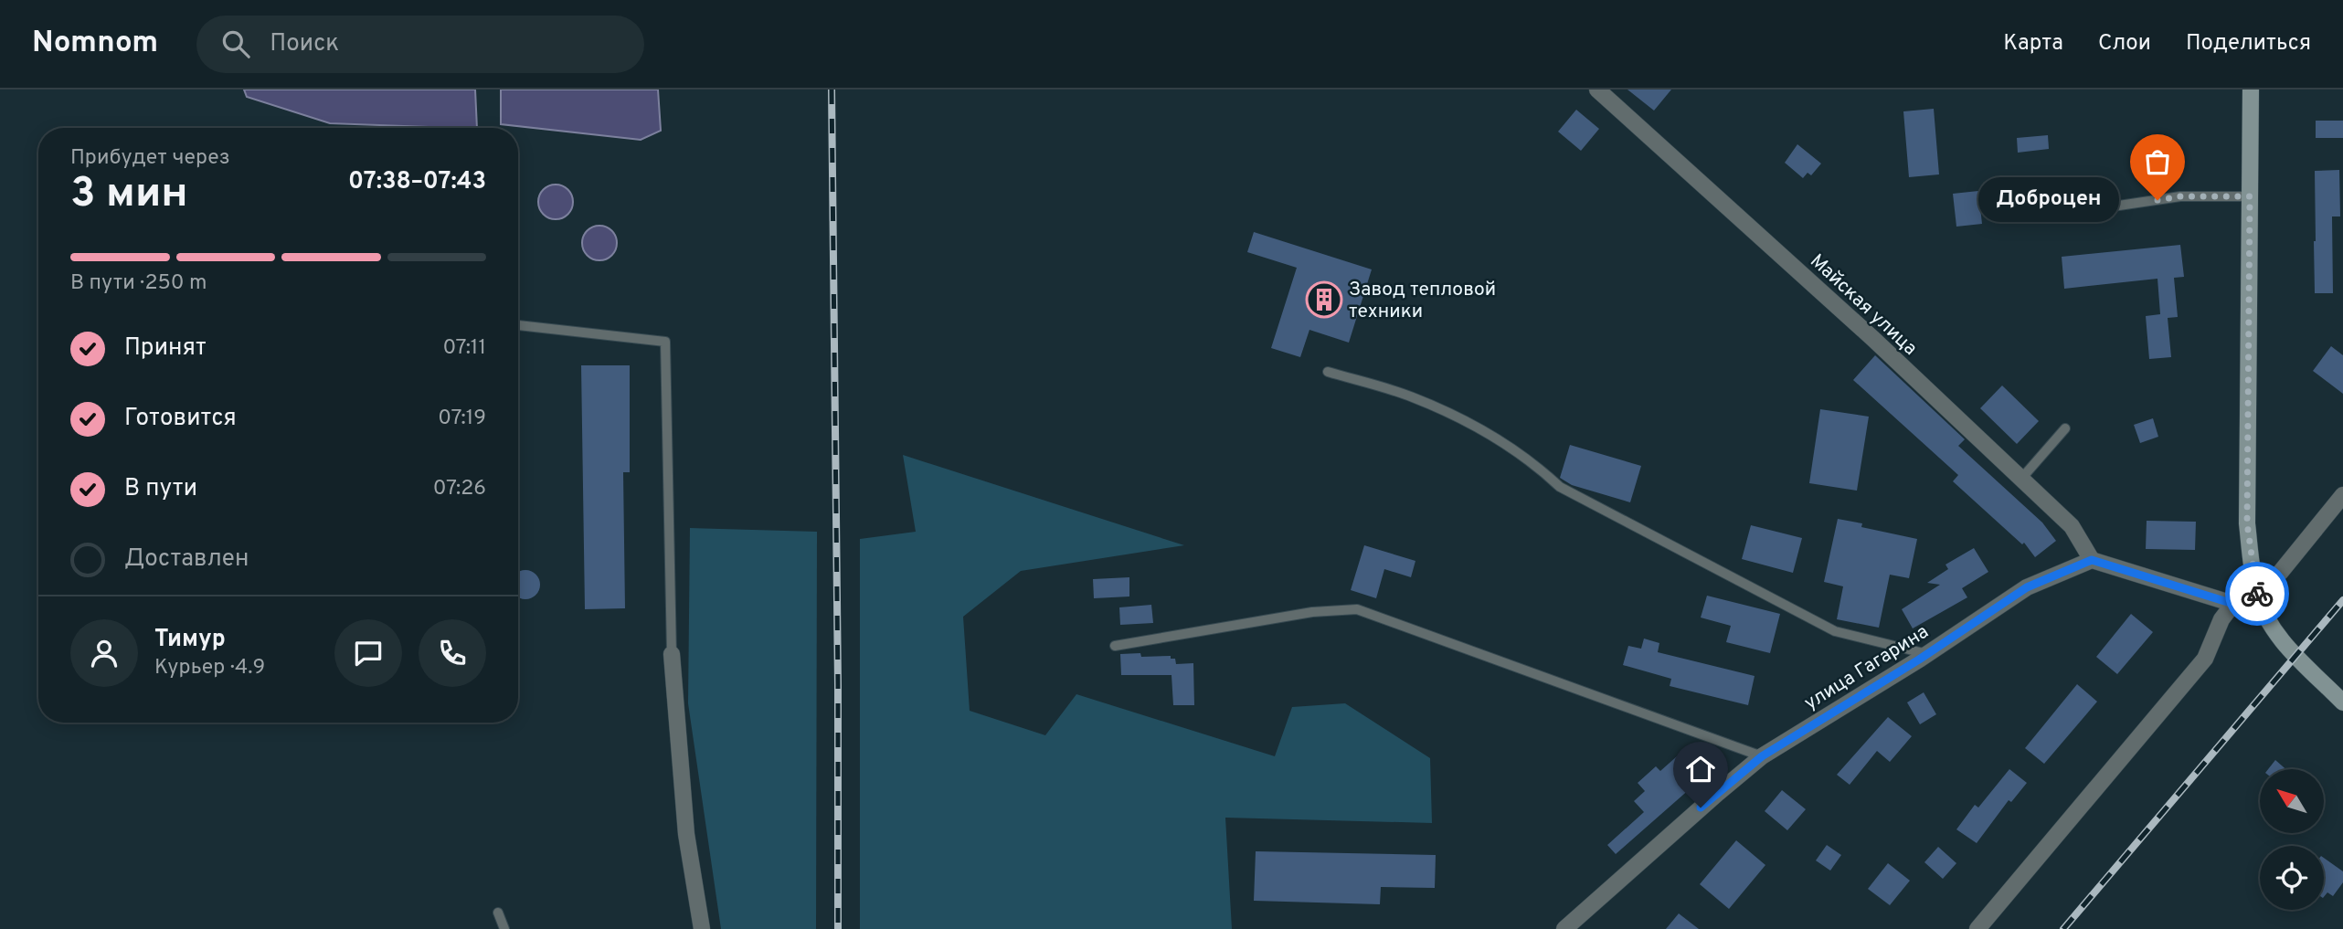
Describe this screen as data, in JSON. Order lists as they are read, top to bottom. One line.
{"streets":{"street":["Майская улица","улица Гагарина"]},"crossings":[["Майская улица","улица Гагарина"]],"places":{"other":["Доброцен"],"building":["Завод тепловой техники"]},"north":"top left","page":{"header":"Nomnom","search":"Поиск","nav":["Карта","Слои","Поделиться"],"heading":["3 мин","Прибудет через","07:38–07:43"],"panel":["Тимур","Курьер · 4.9"],"bubble":"Доброцен","bar":"В пути · 250 m","list":[["Принят","07:11"],["Готовится","07:19"],["В пути","07:26"],"Доставлен"]}}
